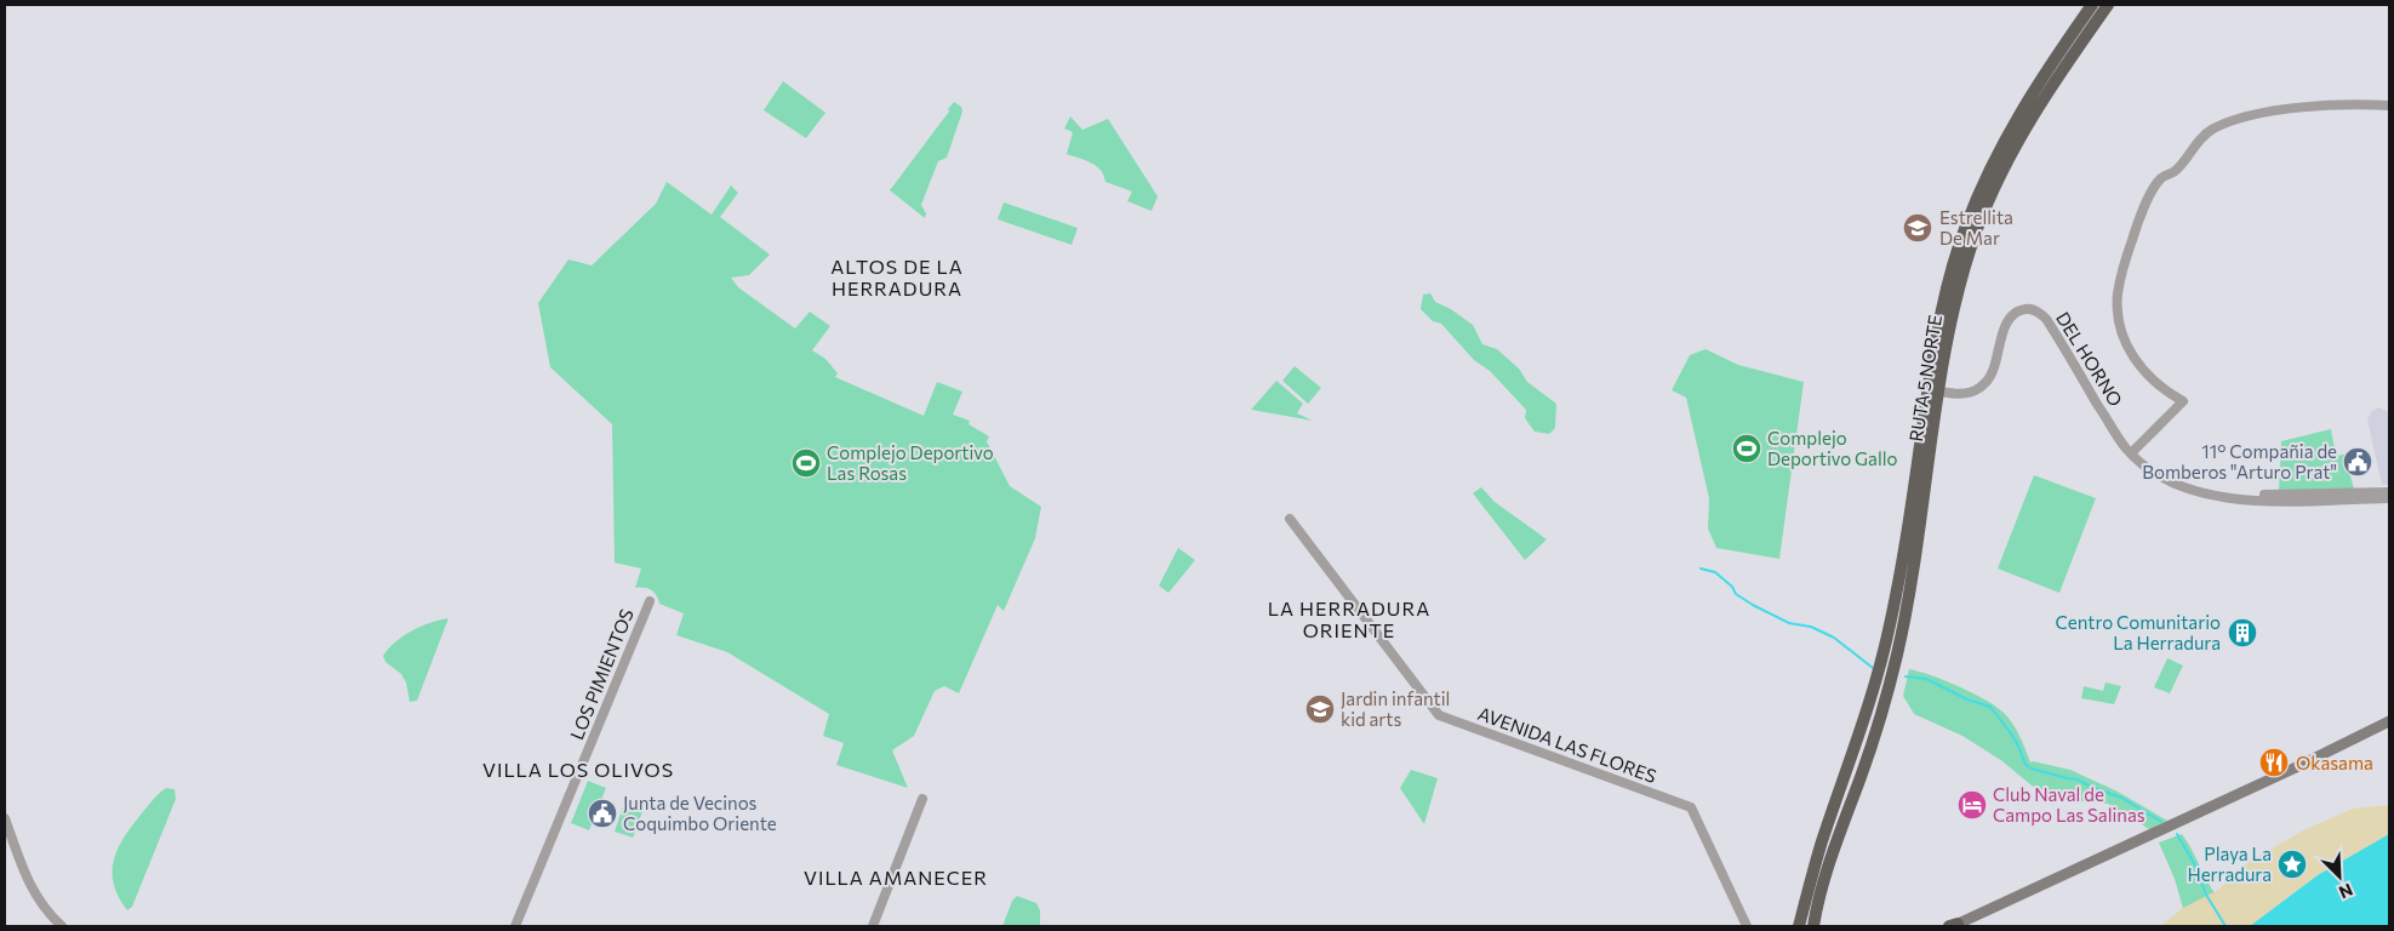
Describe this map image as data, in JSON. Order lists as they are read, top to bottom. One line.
{"streets":{"highway":["RUTA 5 NORTE"],"street":["DEL HORNO","LOS PIMIENTOS","AVENIDA LAS FLORES"]},"crossings":[["DEL HORNO","RUTA 5 NORTE"]],"districts":["ALTOS DE LA HERRADURA","LA HERRADURA ORIENTE","VILLA LOS OLIVOS","VILLA AMANECER"],"places":{"school or university":["Estrellita De Mar","Jardin infantil kid arts"],"sports":["Complejo Deportivo Gallo","Complejo Deportivo Las Rosas"],"public building":["11° Compañia de Bomberos \"Arturo Prat\"","Junta de Vecinos Coquimbo Oriente"],"building":["Centro Comunitario La Herradura"],"restaurant":["Okasama"],"hotel":["Club Naval de Campo Las Salinas"],"place":["Playa La Herradura"]},"north":"bottom right"}
